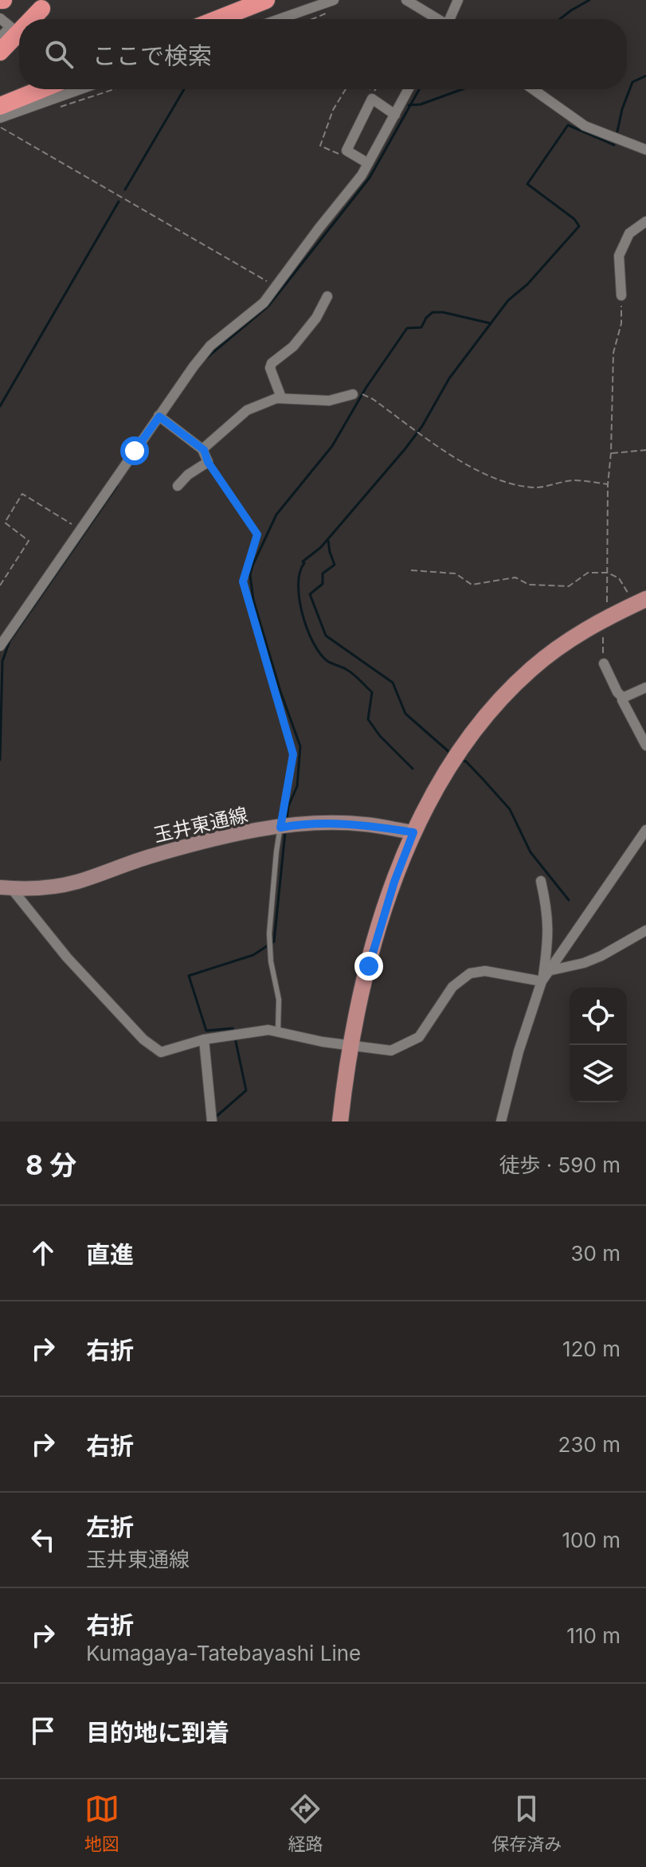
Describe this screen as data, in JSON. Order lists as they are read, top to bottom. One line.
{"streets":{"street":["玉井東通線"]},"page":{"search":"ここで検索","heading":["8 分","徒歩 · 590 m"],"list":[["直進","30 m"],["右折","120 m"],["右折","230 m"],["左折","玉井東通線","100 m"],["右折","Kumagaya-Tatebayashi Line","110 m"],"目的地に到着"],"nav":["地図","経路","保存済み"]}}
